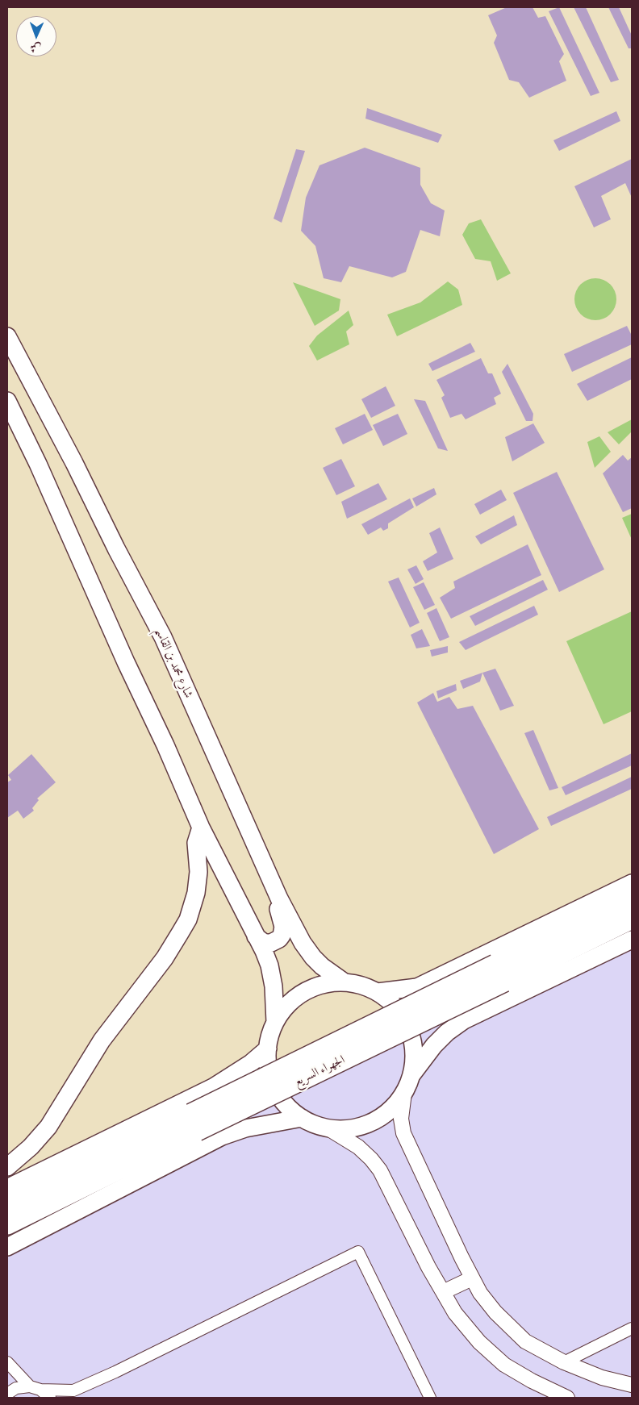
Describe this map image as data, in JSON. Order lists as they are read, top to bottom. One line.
{"streets":{"highway":["الجهراء السريع"],"main road":["شارع محمد بن القاسم"]},"north":"bottom"}
